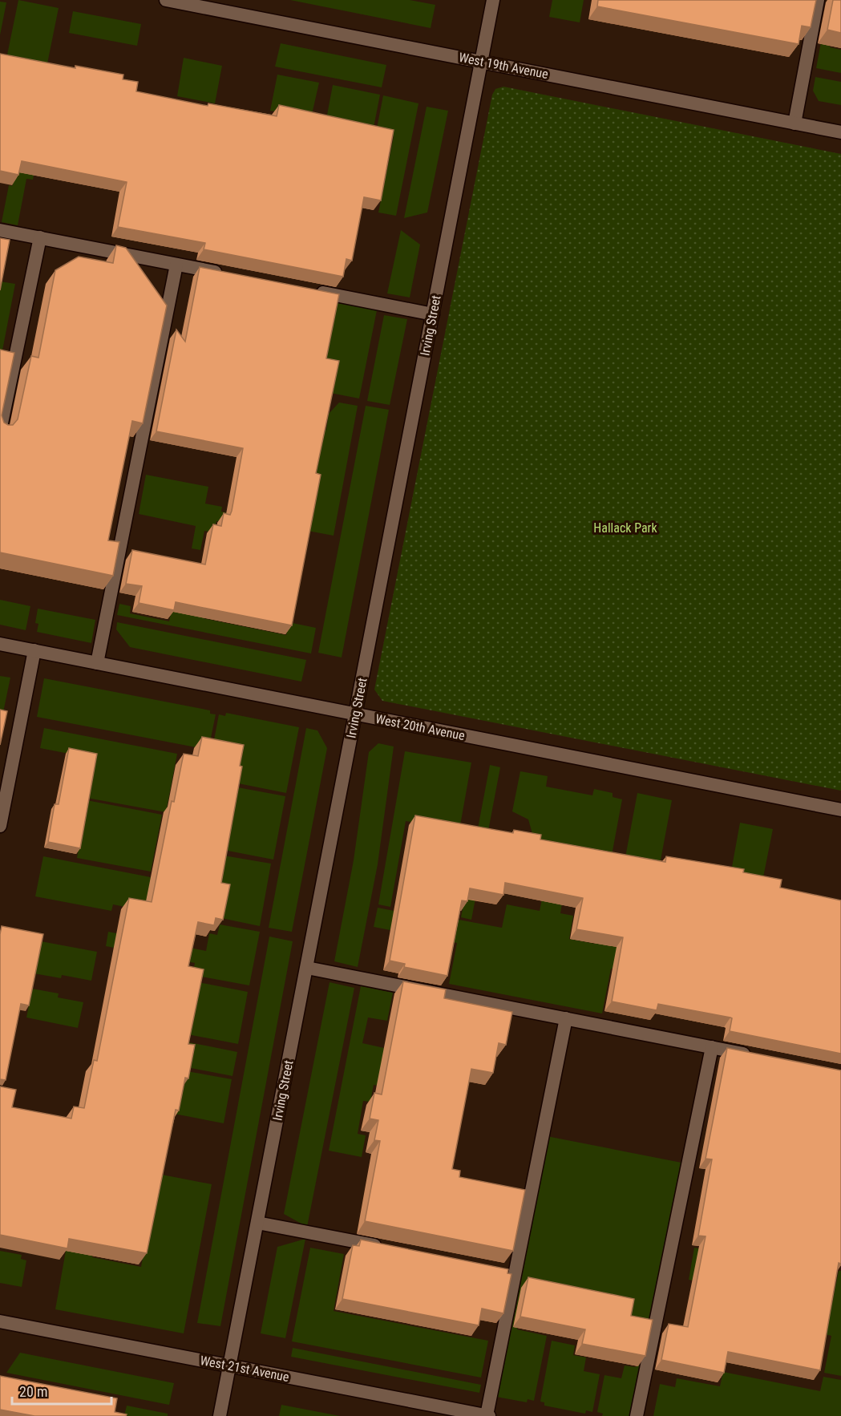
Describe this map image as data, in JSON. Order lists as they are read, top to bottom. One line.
{"streets":{"street":["West 19th Avenue","Irving Street","West 20th Avenue","West 21st Avenue"]},"crossings":[["West 19th Avenue","Irving Street"],["Irving Street","West 20th Avenue"],["Irving Street","West 21st Avenue"]],"parks":["Hallack Park"],"scale_bar":"20 m"}
